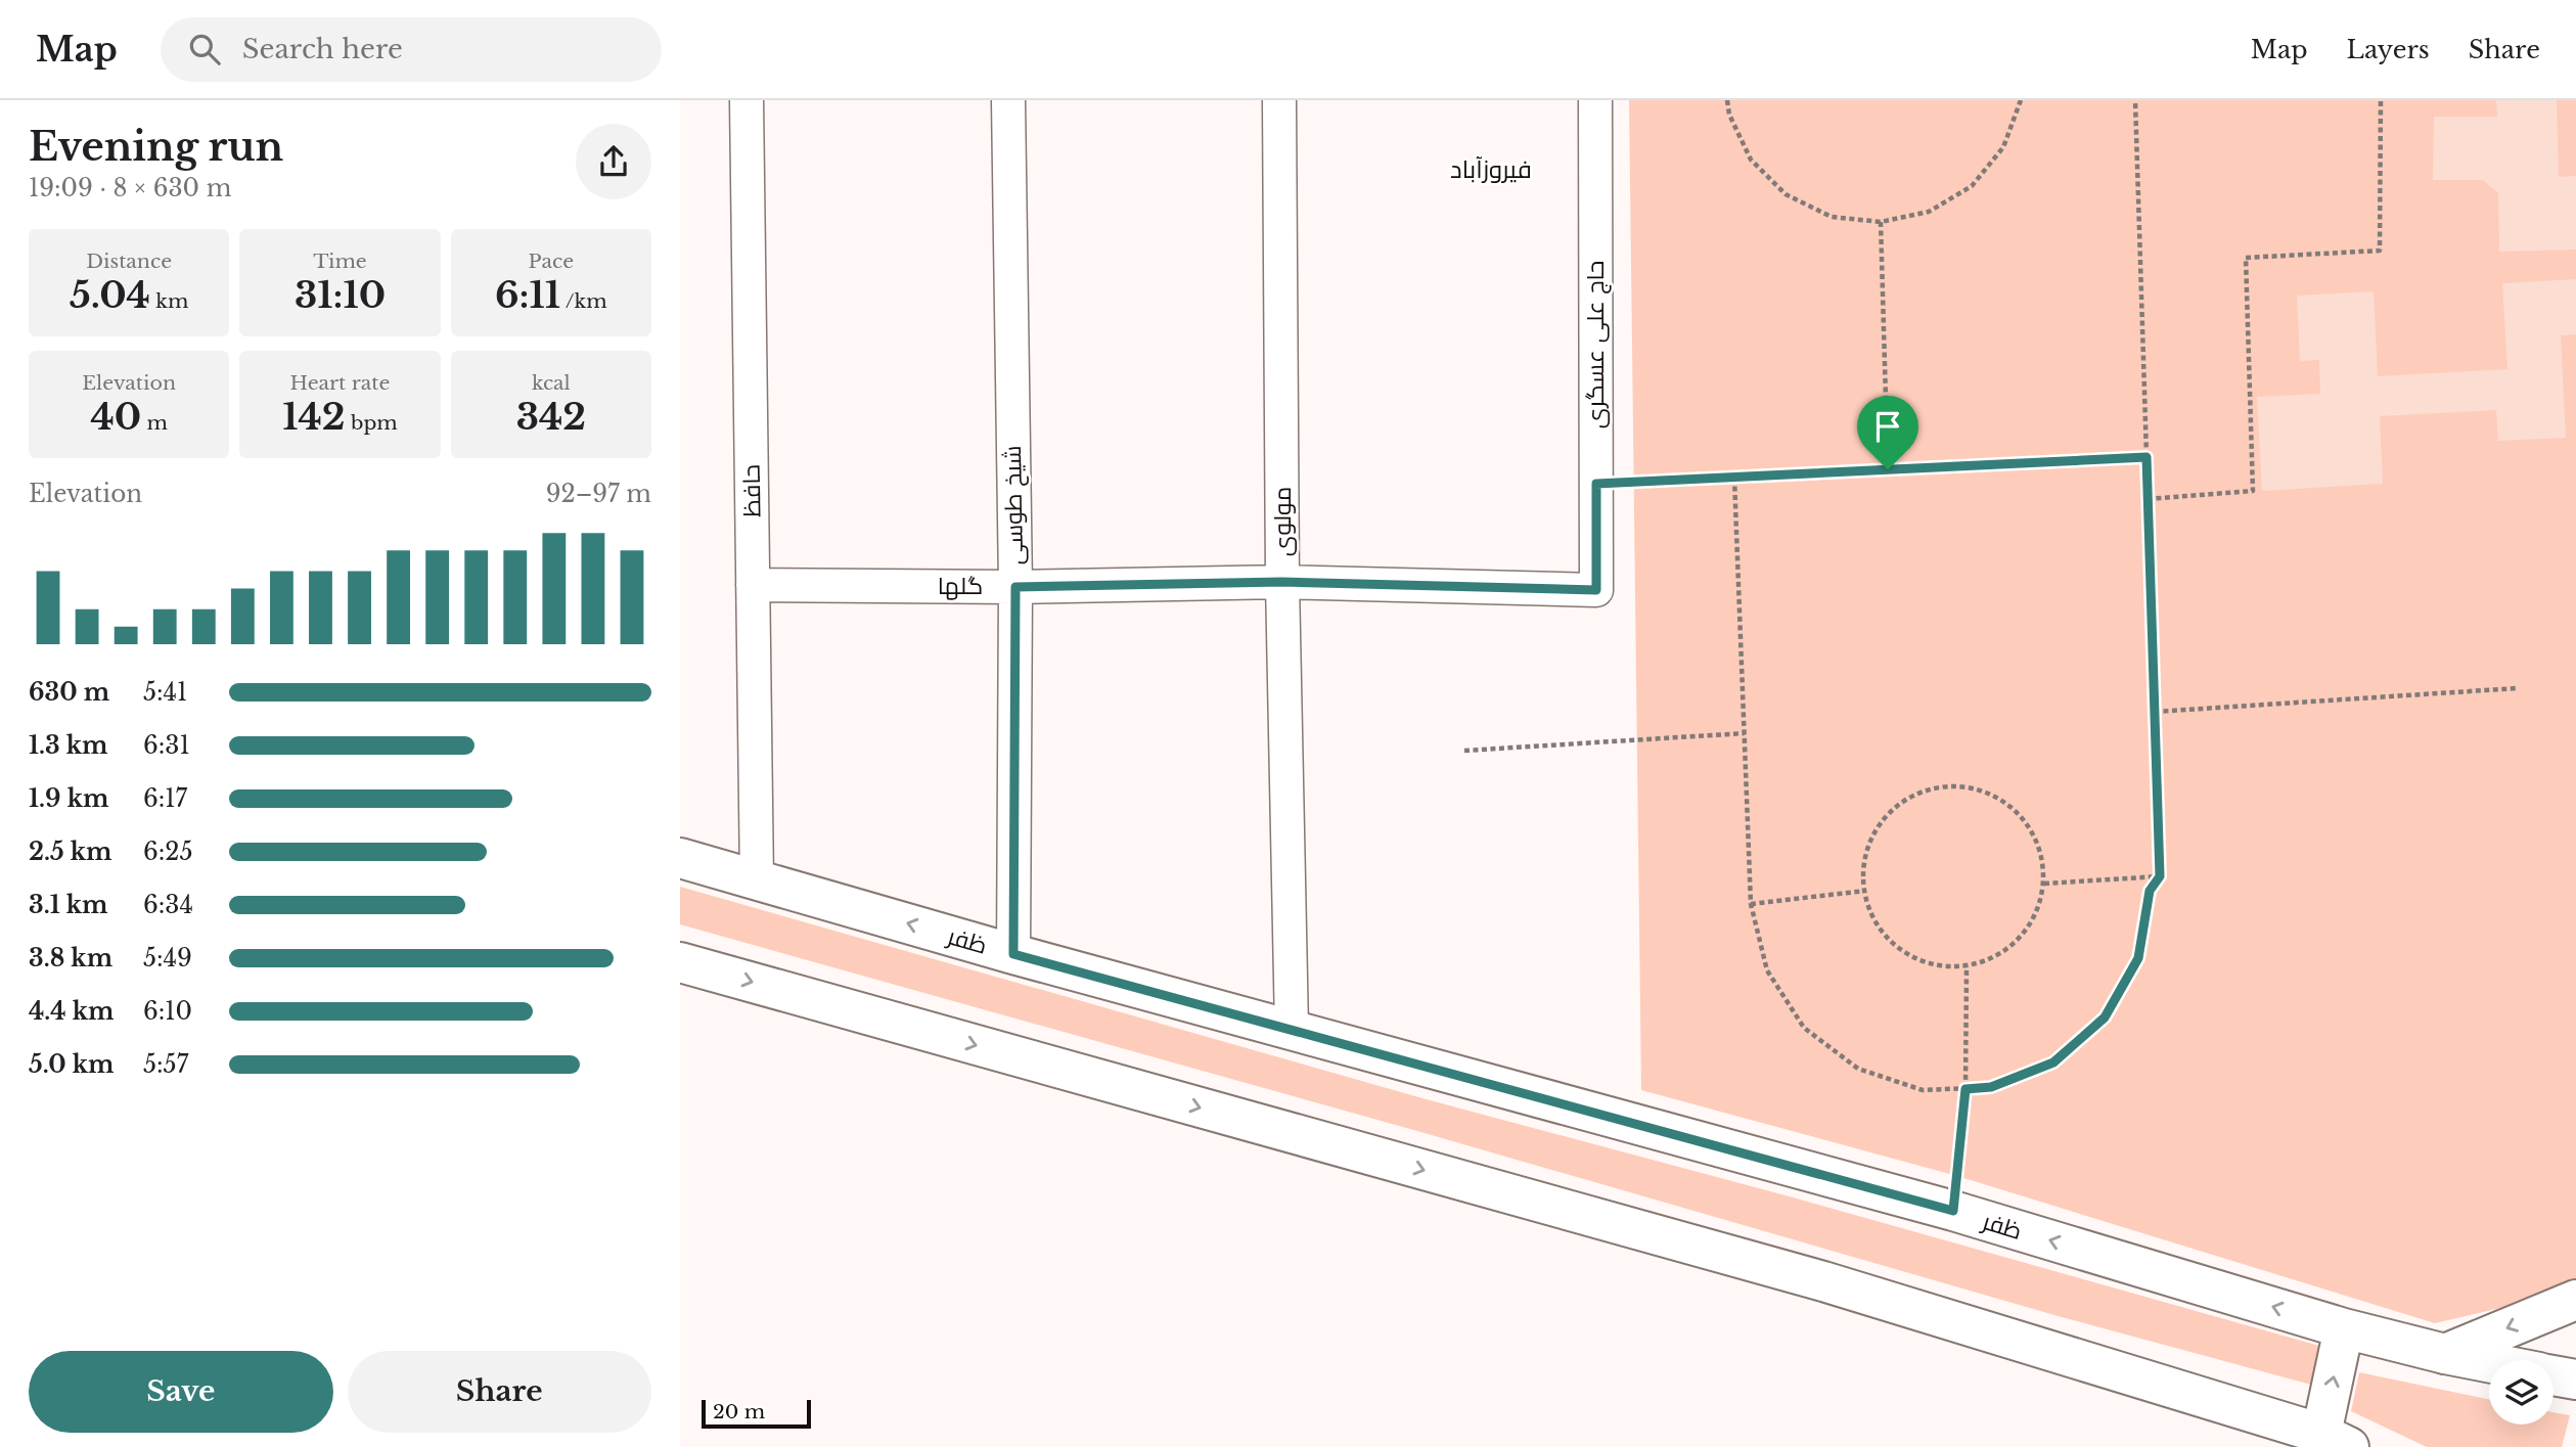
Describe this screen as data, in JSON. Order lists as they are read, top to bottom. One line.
{"streets":{"street":["حاج علی عسگری","حافظ","شیخ طوسی","مولوی","گلها","ظفر"]},"crossings":[["حاج علی عسگری","گلها"],["حافظ","گلها"],["حافظ","ظفر"],["شیخ طوسی","گلها"],["شیخ طوسی","ظفر"],["مولوی","گلها"],["مولوی","ظفر"]],"districts":["فیروزآباد"],"scale_bar":"20 m","page":{"header":"Map","search":"Search here","nav":["Map","Layers","Share"],"heading":["Evening run","19:09 · 8 × 630 m"],"stats":[["Distance","5.04 km"],["Time","31:10"],["Pace","6:11 /km"],["Elevation","40 m"],["Heart rate","142 bpm"],["kcal","342"]],"chart":["Elevation","92–97 m"],"list":[{"name":"630 m","note":"5:41"},{"name":"1.3 km","note":"6:31"},{"name":"1.9 km","note":"6:17"},{"name":"2.5 km","note":"6:25"},{"name":"3.1 km","note":"6:34"},{"name":"3.8 km","note":"5:49"},{"name":"4.4 km","note":"6:10"},{"name":"5.0 km","note":"5:57"}],"buttons":["Save","Share"],"scale":"20 m"}}
